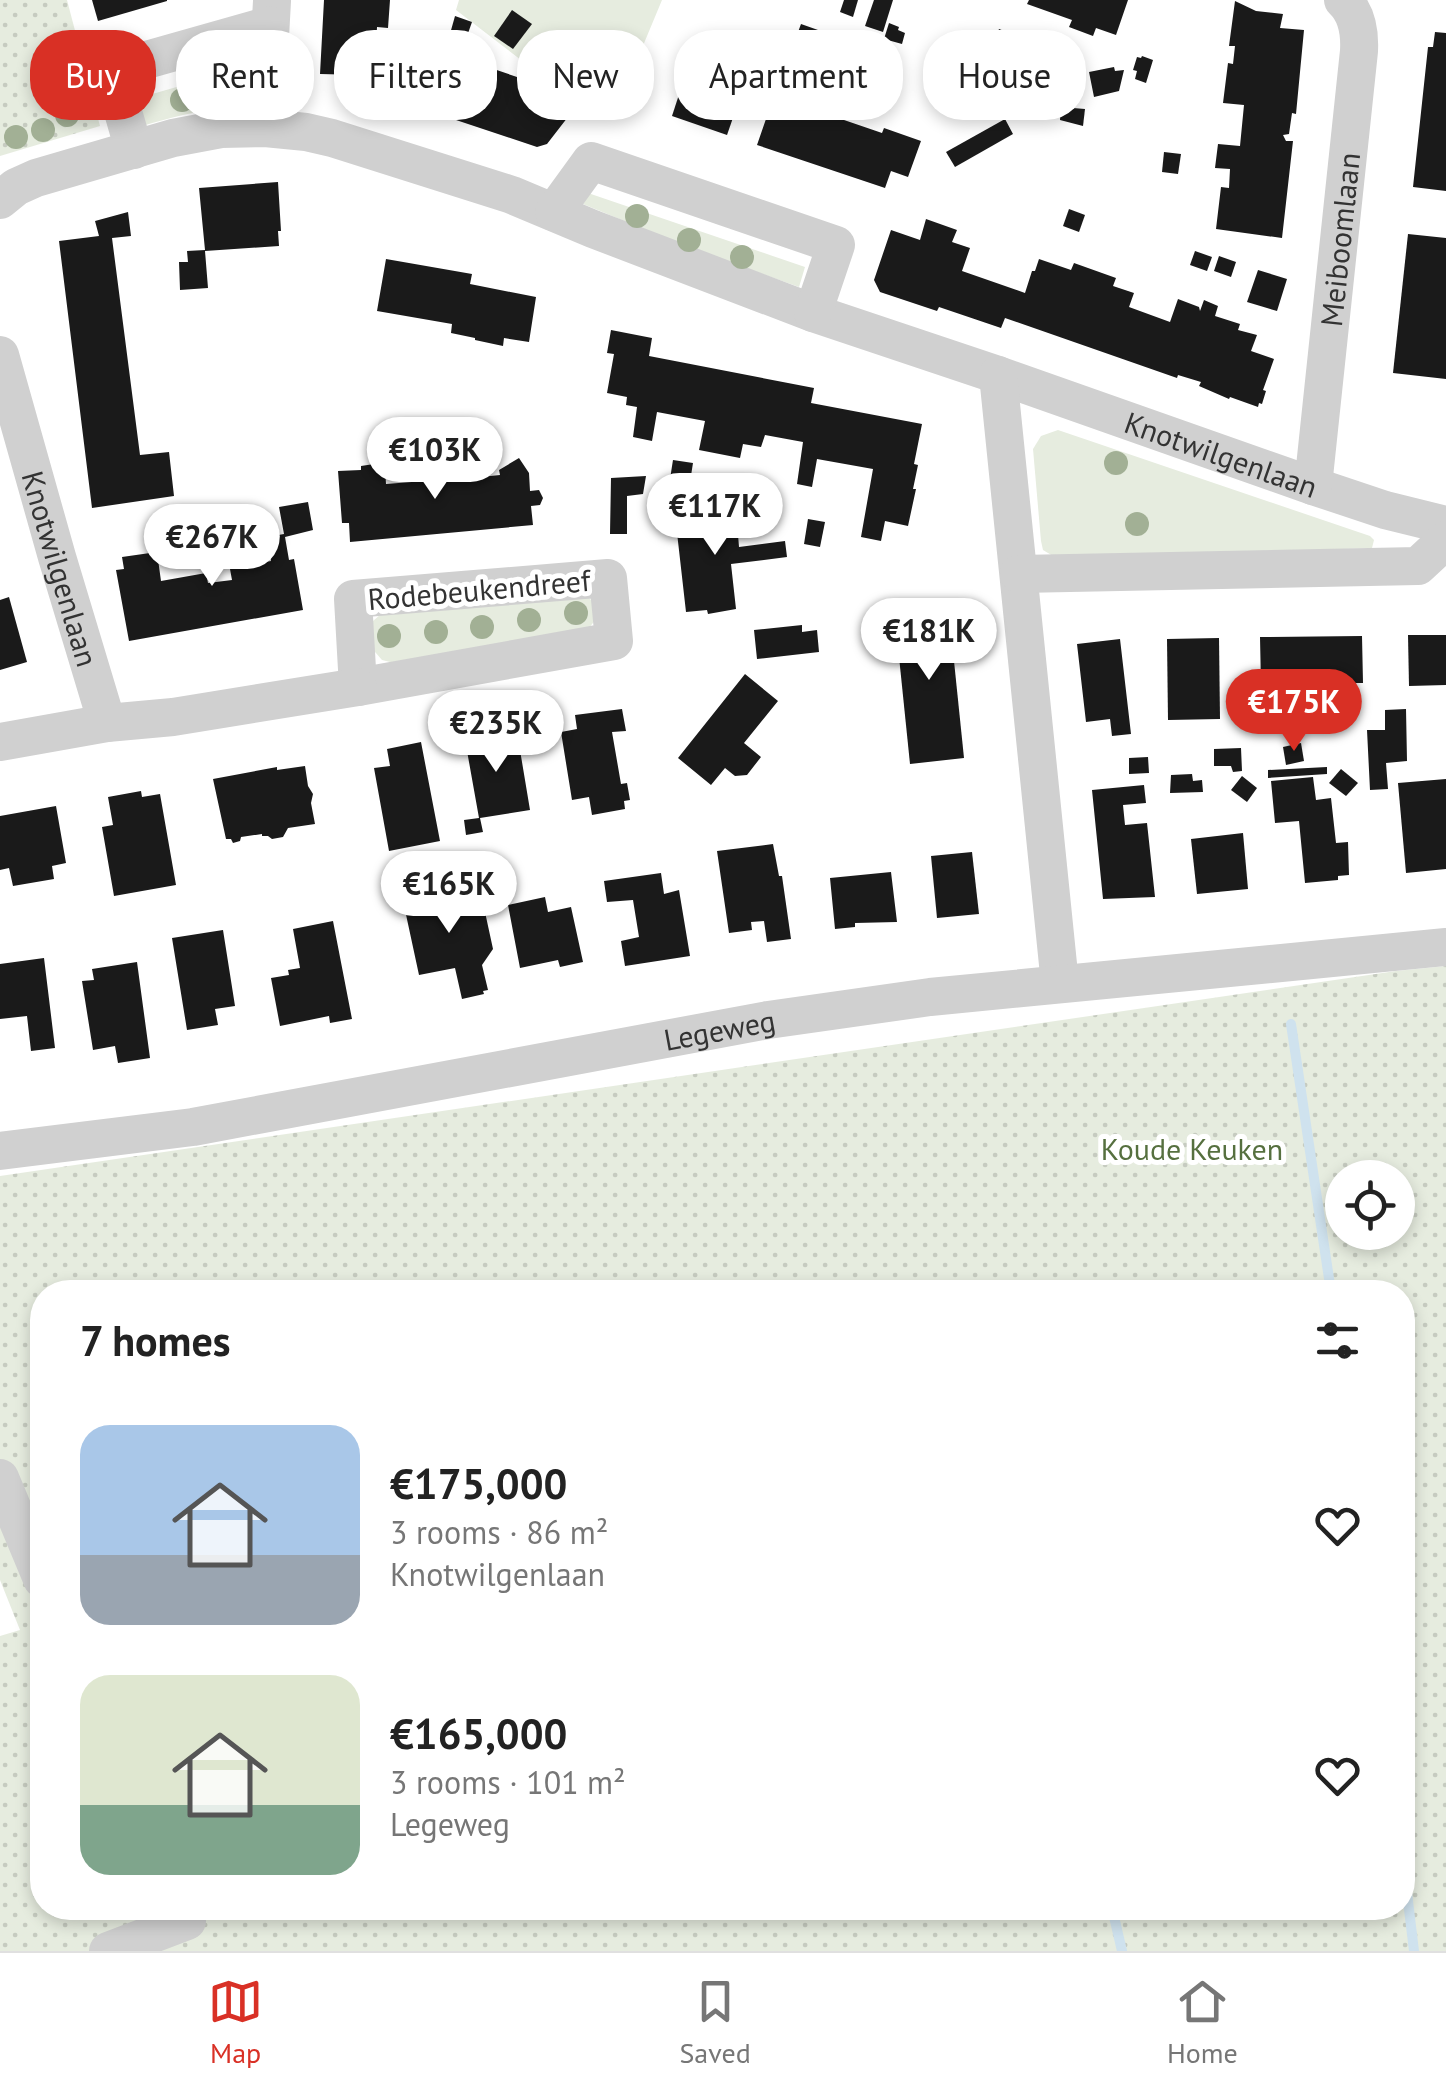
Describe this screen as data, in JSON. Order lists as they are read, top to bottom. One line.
{"streets":{"street":["Meiboomlaan","Knotwilgenlaan","Rodebeukendreef","Legeweg"]},"crossings":[["Meiboomlaan","Knotwilgenlaan"],["Knotwilgenlaan","Rodebeukendreef"]],"parks":["Koude Keuken"],"page":{"chip":["Buy","Rent","Filters","New","Apartment","House"],"price":["€103K","€117K","€267K","€181K","€175K","€235K","€165K"],"heading":"7 homes","list":[{"name":"€175,000","note":"3 rooms · 86 m² · Knotwilgenlaan"},{"name":"€165,000","note":"3 rooms · 101 m² · Legeweg"}],"tabs":["Map","Saved","Home"]}}
